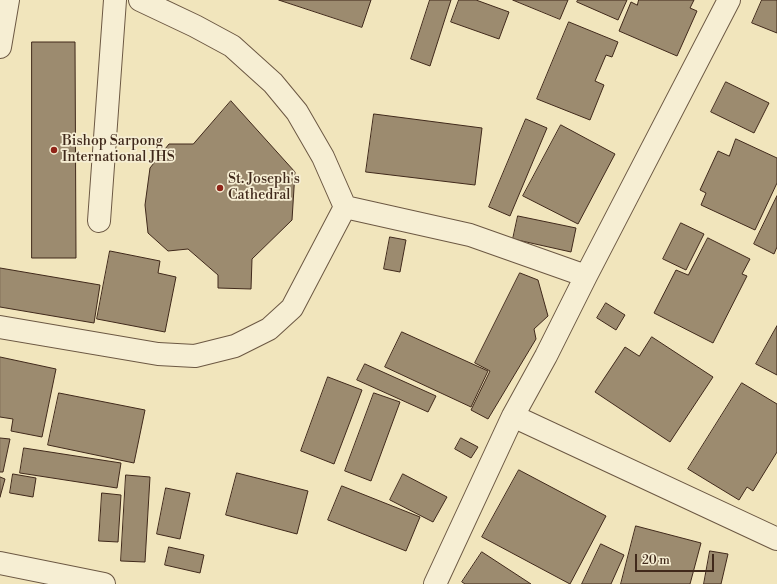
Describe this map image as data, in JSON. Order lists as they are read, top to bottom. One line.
{"places":["Bishop Sarpong International JHS","St. Joseph's Cathedral"],"scale_bar":"20 m"}
